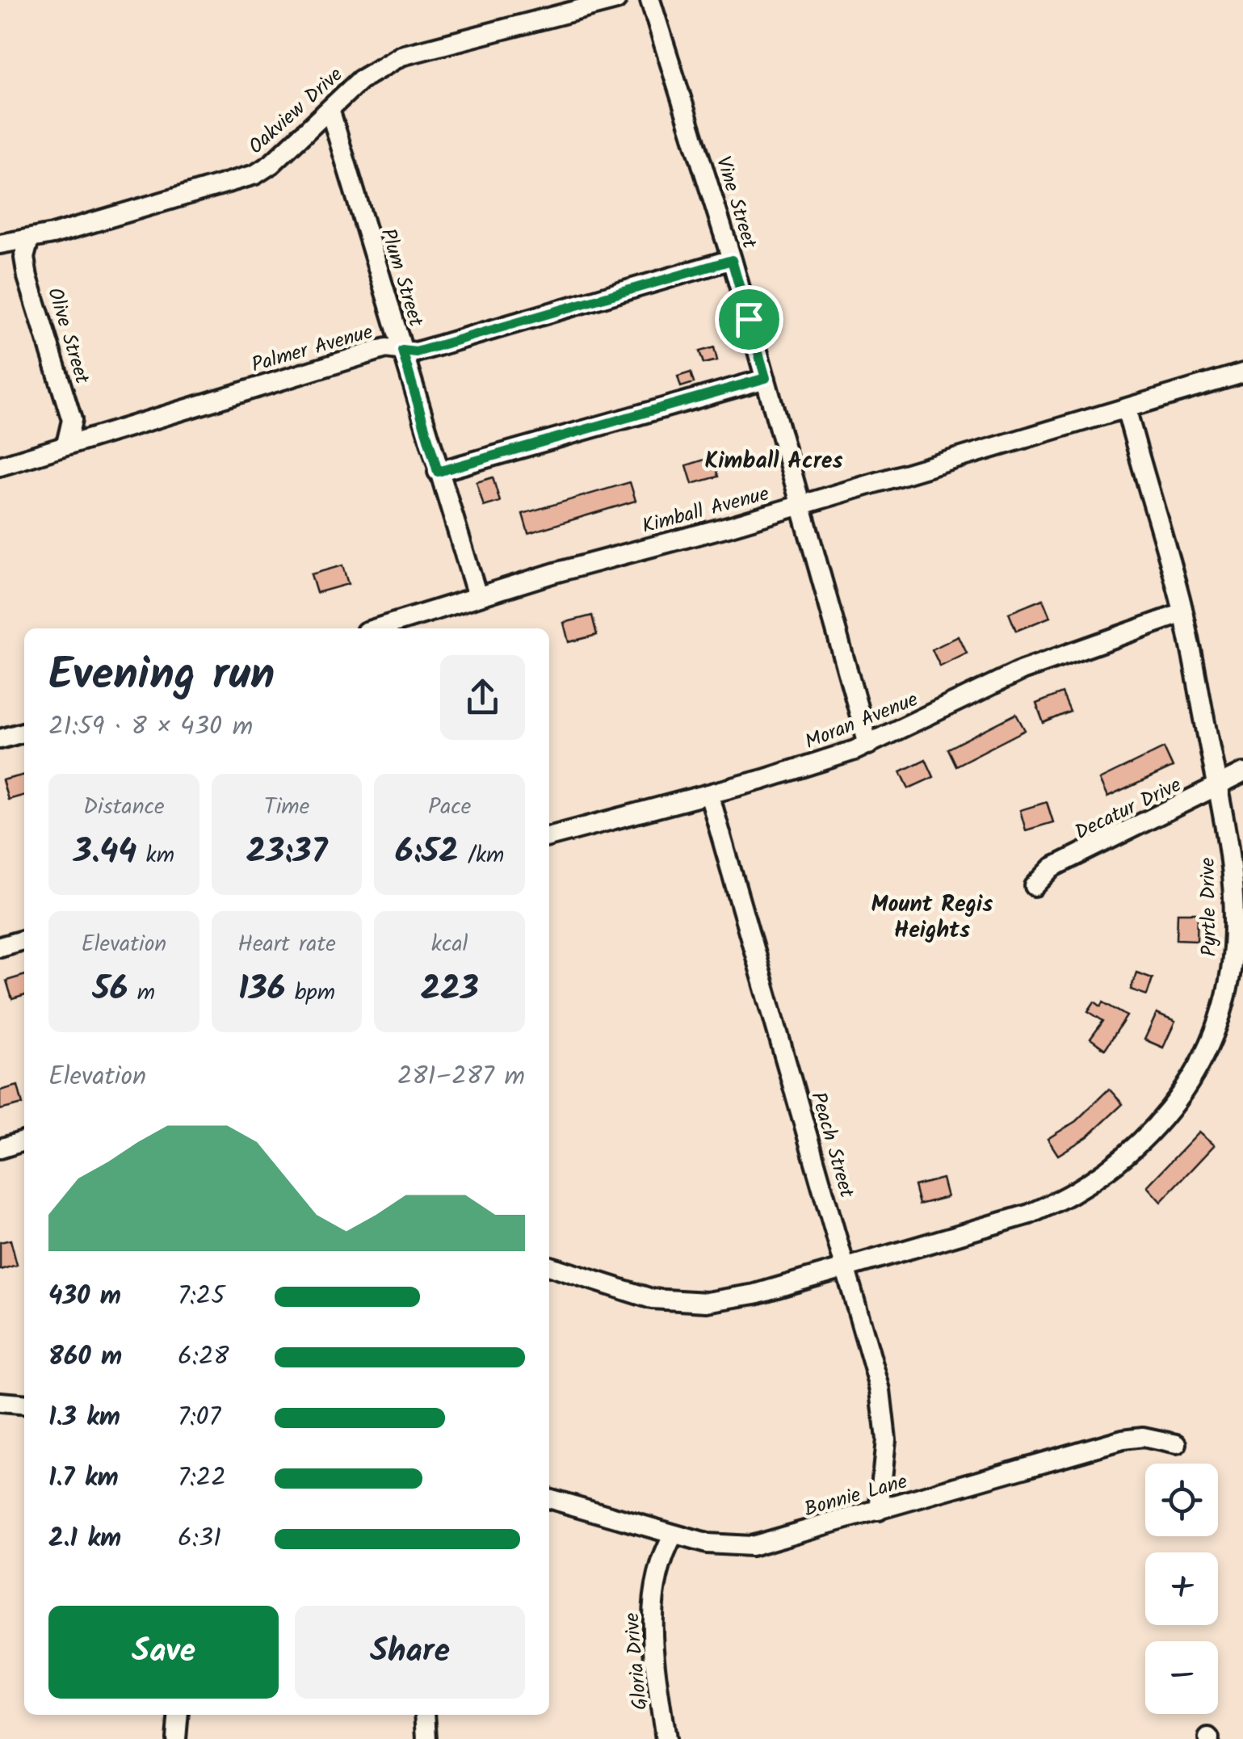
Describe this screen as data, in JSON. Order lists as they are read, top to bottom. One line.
{"streets":{"street":["Oakview Drive","Vine Street","Plum Street","Olive Street","Palmer Avenue","Kimball Avenue","Moran Avenue","Decatur Drive","Pyrtle Drive","Peach Street","Bonnie Lane","Gloria Drive"]},"crossings":[["Oakview Drive","Plum Street"],["Oakview Drive","Olive Street"],["Vine Street","Palmer Avenue"],["Vine Street","Kimball Avenue"],["Vine Street","Moran Avenue"],["Plum Street","Palmer Avenue"],["Plum Street","Kimball Avenue"],["Olive Street","Palmer Avenue"],["Kimball Avenue","Pyrtle Drive"],["Moran Avenue","Pyrtle Drive"],["Moran Avenue","Peach Street"],["Decatur Drive","Pyrtle Drive"],["Pyrtle Drive","Peach Street"],["Peach Street","Bonnie Lane"],["Bonnie Lane","Gloria Drive"]],"districts":["Kimball Acres","Mount Regis Heights"],"page":{"heading":["Evening run","21:59 · 8 × 430 m"],"stats":[["Distance","3.44 km"],["Time","23:37"],["Pace","6:52 /km"],["Elevation","56 m"],["Heart rate","136 bpm"],["kcal","223"]],"chart":["Elevation","281–287 m"],"list":[{"name":"430 m","note":"7:25"},{"name":"860 m","note":"6:28"},{"name":"1.3 km","note":"7:07"},{"name":"1.7 km","note":"7:22"},{"name":"2.1 km","note":"6:31"}],"map_buttons":["+","−"],"buttons":["Save","Share"]}}
